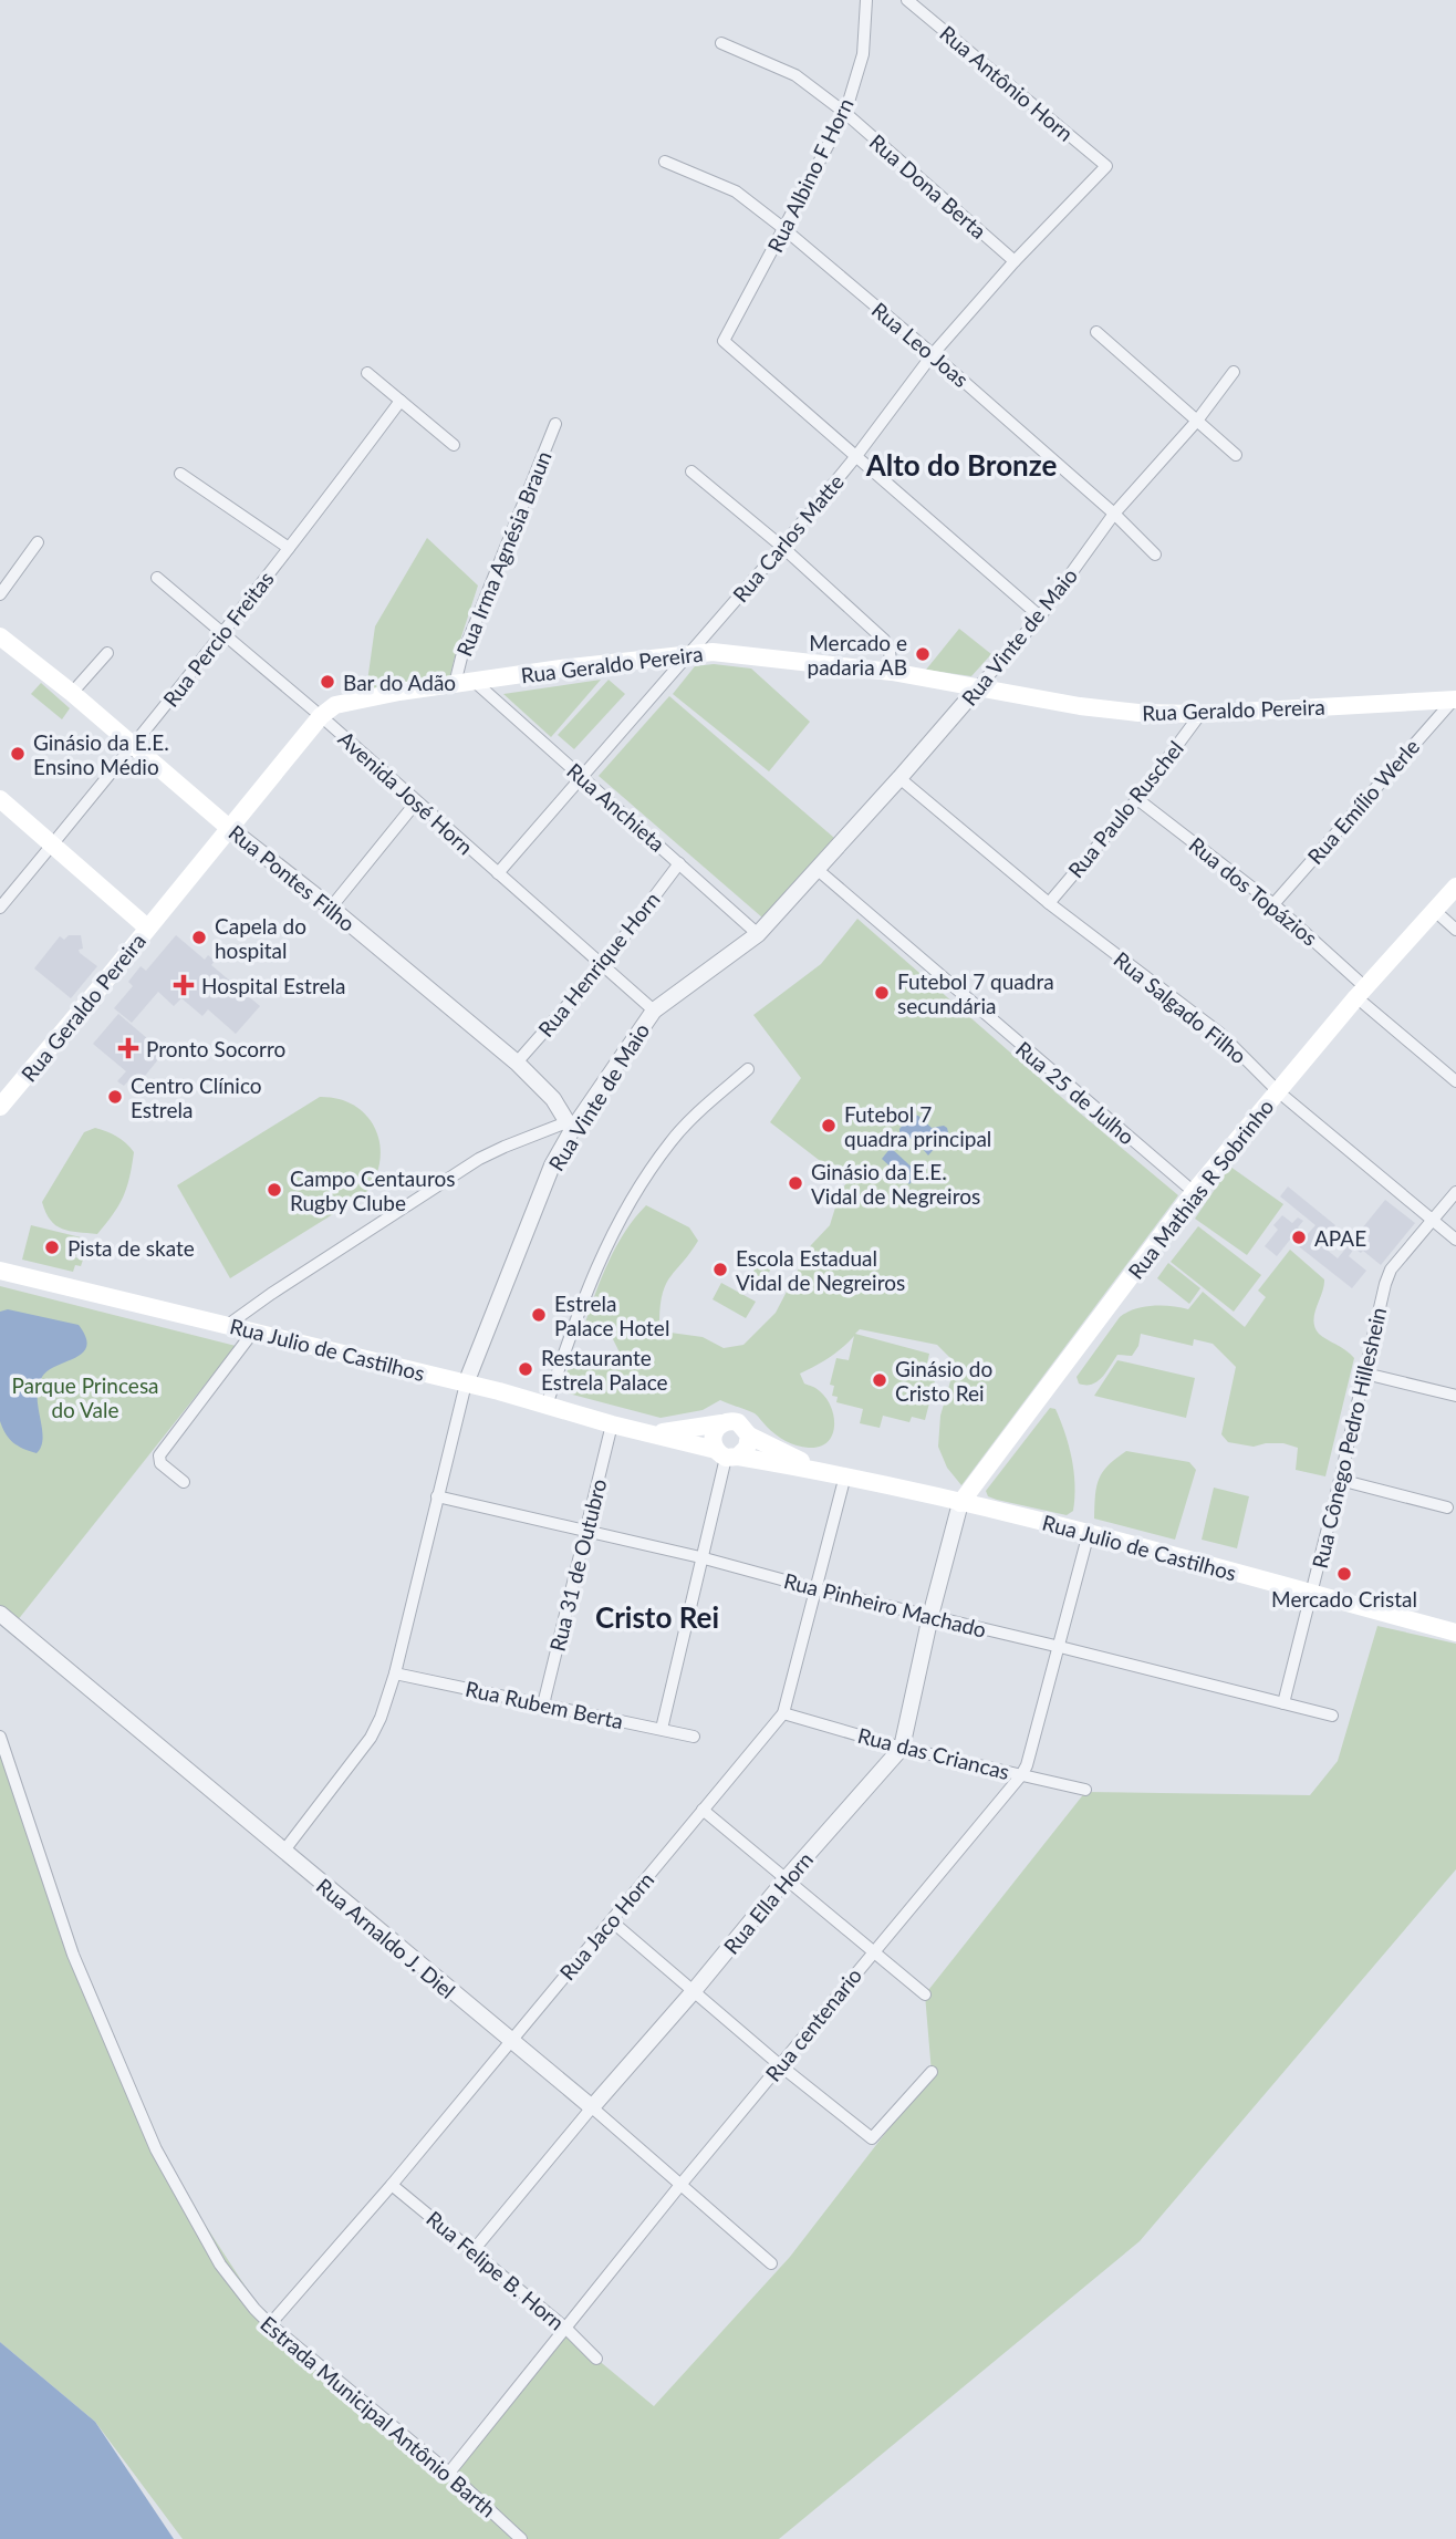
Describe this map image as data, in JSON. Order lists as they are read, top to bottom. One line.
{"streets":{"main road":["Rua Geraldo Pereira","Rua Pontes Filho","Rua Mathias R Sobrinho","Rua Julio de Castilhos"],"street":["Rua Antônio Horn","Rua Albino F Horn","Rua Dona Berta","Rua Leo Joas","Rua Carlos Matte","Rua Irma Agnésia Braun","Rua Vinte de Maio","Rua Percio Freitas","Avenida José Horn","Rua Emílio Werle","Rua Anchieta","Rua Paulo Ruschel","Rua dos Topázios","Rua Henrique Horn","Rua Salgado Filho","Rua 25 de Julho","Rua Cônego Pedro Hilleshein","Rua 31 de Outubro","Rua Pinheiro Machado","Rua Rubem Berta","Rua das Criancas","Rua Ella Horn","Rua Jaco Horn","Rua Arnaldo J. Diel","Rua centenario","Rua Felipe B. Horn","Estrada Municipal Antônio Barth"]},"crossings":[["Rua Antônio Horn","Rua Carlos Matte"],["Rua Albino F Horn","Rua Dona Berta"],["Rua Albino F Horn","Rua Leo Joas"],["Rua Albino F Horn","Rua Carlos Matte"],["Rua Dona Berta","Rua Carlos Matte"],["Rua Leo Joas","Rua Carlos Matte"],["Rua Leo Joas","Rua Vinte de Maio"],["Rua Carlos Matte","Rua Geraldo Pereira"],["Rua Carlos Matte","Avenida José Horn"],["Rua Carlos Matte","Rua Anchieta"],["Rua Irma Agnésia Braun","Rua Geraldo Pereira"],["Rua Vinte de Maio","Rua Geraldo Pereira"],["Rua Vinte de Maio","Avenida José Horn"],["Rua Vinte de Maio","Rua Anchieta"],["Rua Vinte de Maio","Rua Pontes Filho"],["Rua Vinte de Maio","Rua Salgado Filho"],["Rua Vinte de Maio","Rua 25 de Julho"],["Rua Vinte de Maio","Rua Julio de Castilhos"],["Rua Vinte de Maio","Rua Pinheiro Machado"],["Rua Vinte de Maio","Rua Rubem Berta"],["Rua Vinte de Maio","Rua Arnaldo J. Diel"],["Rua Percio Freitas","Avenida José Horn"],["Rua Percio Freitas","Rua Pontes Filho"],["Rua Geraldo Pereira","Avenida José Horn"],["Rua Geraldo Pereira","Rua Emílio Werle"],["Rua Geraldo Pereira","Rua Anchieta"],["Rua Geraldo Pereira","Rua Paulo Ruschel"],["Rua Geraldo Pereira","Rua Pontes Filho"],["Avenida José Horn","Rua Henrique Horn"],["Rua Emílio Werle","Rua dos Topázios"],["Rua Anchieta","Rua Henrique Horn"],["Rua Paulo Ruschel","Rua dos Topázios"],["Rua Paulo Ruschel","Rua Salgado Filho"],["Rua Pontes Filho","Rua Henrique Horn"],["Rua dos Topázios","Rua Mathias R Sobrinho"],["Rua Salgado Filho","Rua Mathias R Sobrinho"],["Rua Salgado Filho","Rua Cônego Pedro Hilleshein"],["Rua 25 de Julho","Rua Mathias R Sobrinho"],["Rua Mathias R Sobrinho","Rua Julio de Castilhos"],["Rua Mathias R Sobrinho","Rua Ella Horn"],["Rua Julio de Castilhos","Rua Cônego Pedro Hilleshein"],["Rua Julio de Castilhos","Rua 31 de Outubro"],["Rua Julio de Castilhos","Rua Ella Horn"],["Rua Julio de Castilhos","Rua Jaco Horn"],["Rua Julio de Castilhos","Rua centenario"],["Rua Cônego Pedro Hilleshein","Rua Pinheiro Machado"],["Rua 31 de Outubro","Rua Pinheiro Machado"],["Rua 31 de Outubro","Rua Rubem Berta"],["Rua Pinheiro Machado","Rua Ella Horn"],["Rua Pinheiro Machado","Rua Jaco Horn"],["Rua Pinheiro Machado","Rua centenario"],["Rua das Criancas","Rua Ella Horn"],["Rua das Criancas","Rua Jaco Horn"],["Rua das Criancas","Rua centenario"],["Rua Ella Horn","Rua Arnaldo J. Diel"],["Rua Ella Horn","Rua Felipe B. Horn"],["Rua Jaco Horn","Rua Arnaldo J. Diel"],["Rua Jaco Horn","Rua Felipe B. Horn"],["Rua Jaco Horn","Estrada Municipal Antônio Barth"],["Rua Arnaldo J. Diel","Rua centenario"],["Rua centenario","Rua Felipe B. Horn"],["Rua centenario","Estrada Municipal Antônio Barth"]],"districts":["Alto do Bronze","Cristo Rei"],"parks":["Parque Princesa do Vale"],"places":{"other":["Mercado e padaria AB","Bar do Adão","Ginásio da E.E. Ensino Médio","Capela do hospital","Futebol 7 quadra secundária","Centro Clínico Estrela","Futebol 7 quadra principal","Ginásio da E.E. Vidal de Negreiros","Campo Centauros Rugby Clube","APAE","Pista de skate","Escola Estadual Vidal de Negreiros","Estrela Palace Hotel","Restaurante Estrela Palace","Ginásio do Cristo Rei","Mercado Cristal"],"health":["Hospital Estrela","Pronto Socorro"]}}
